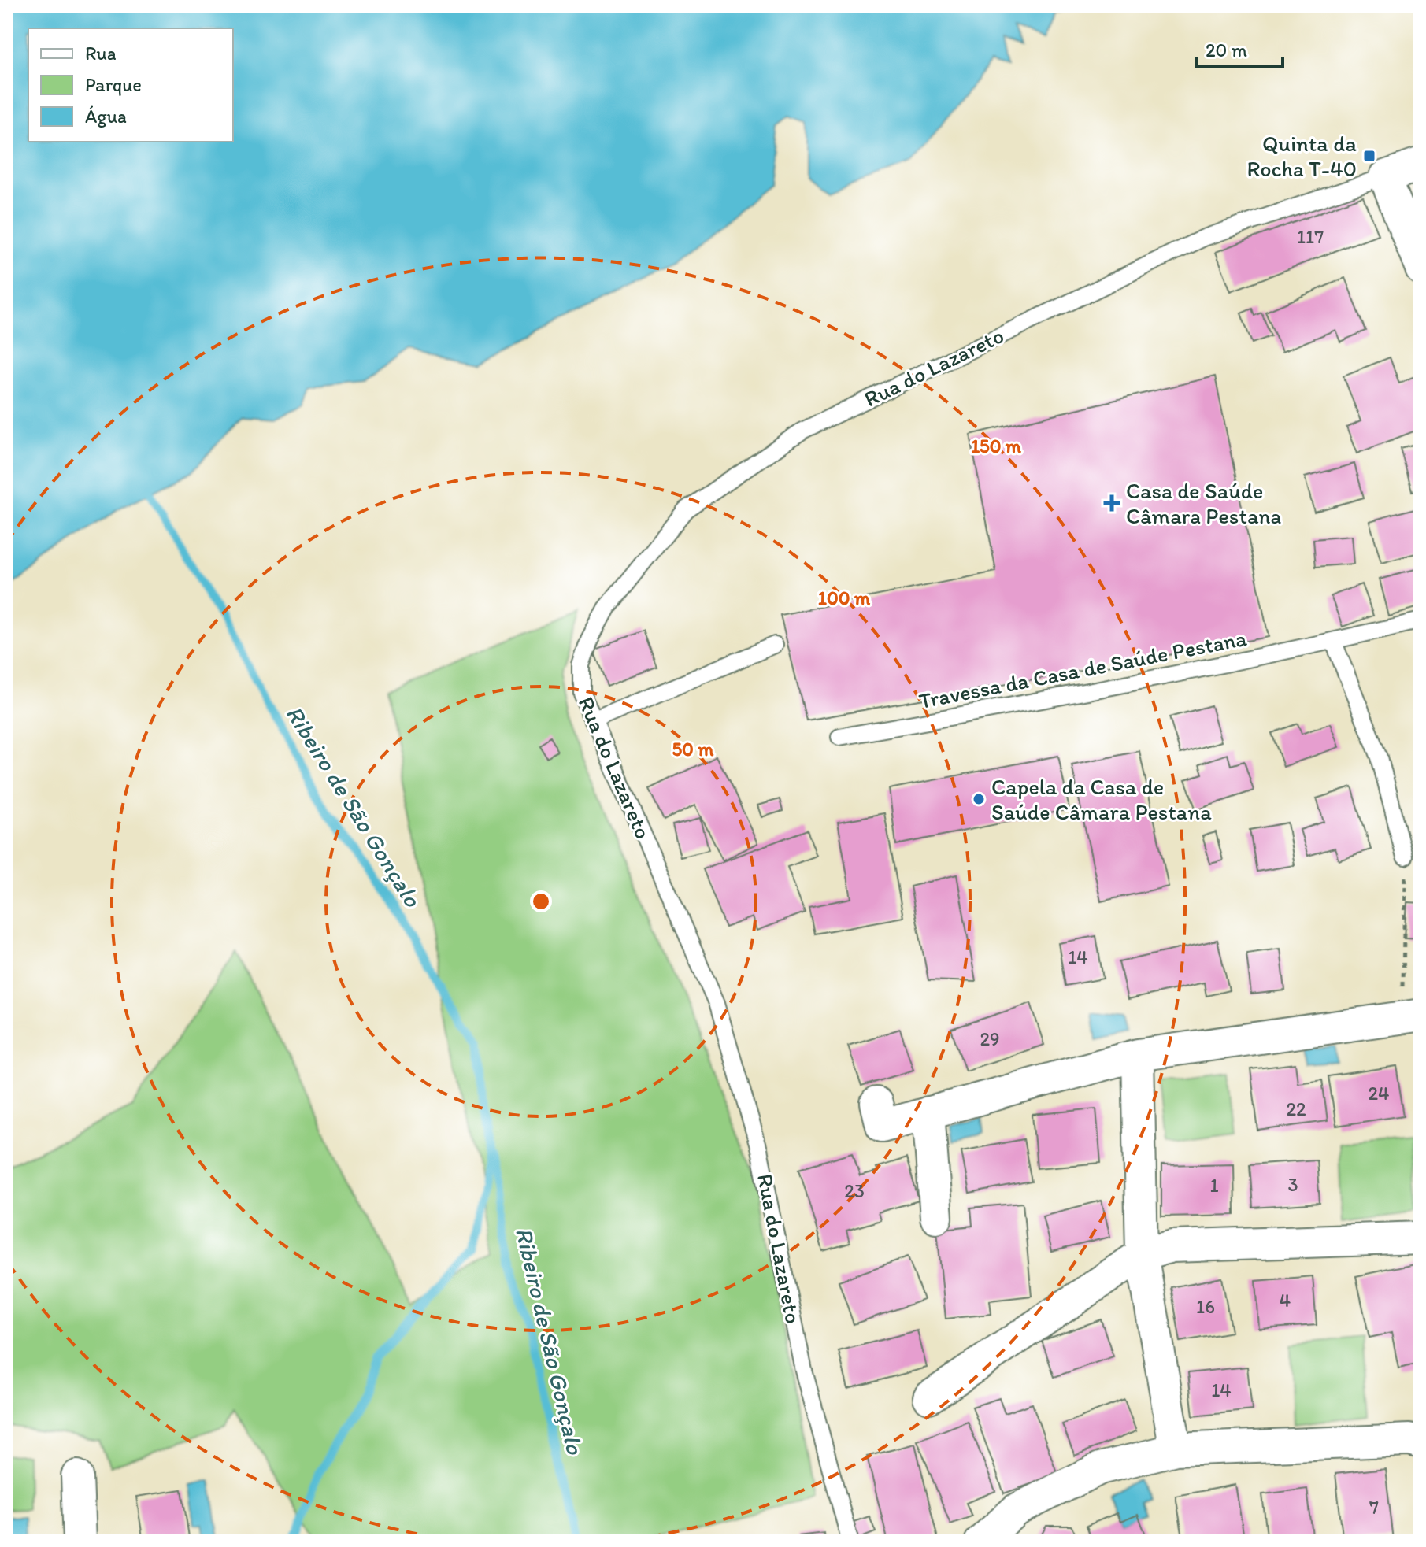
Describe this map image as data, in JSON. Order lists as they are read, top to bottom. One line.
{"streets":{"street":["Rua do Lazareto"],"lane":["Travessa da Casa de Saúde Pestana"]},"water":["Ribeiro de São Gonçalo"],"places":{"transit":["Quinta da Rocha T-40"],"health":["Casa de Saúde Câmara Pestana"],"other":["Capela da Casa de Saúde Câmara Pestana"]},"house_numbers":["117","14","29","24","22","3","1","23","4","16","14","7"],"legend":["Rua","Parque","Água"],"scale_bar":"20 m","rings":["150 m","100 m","50 m"]}
